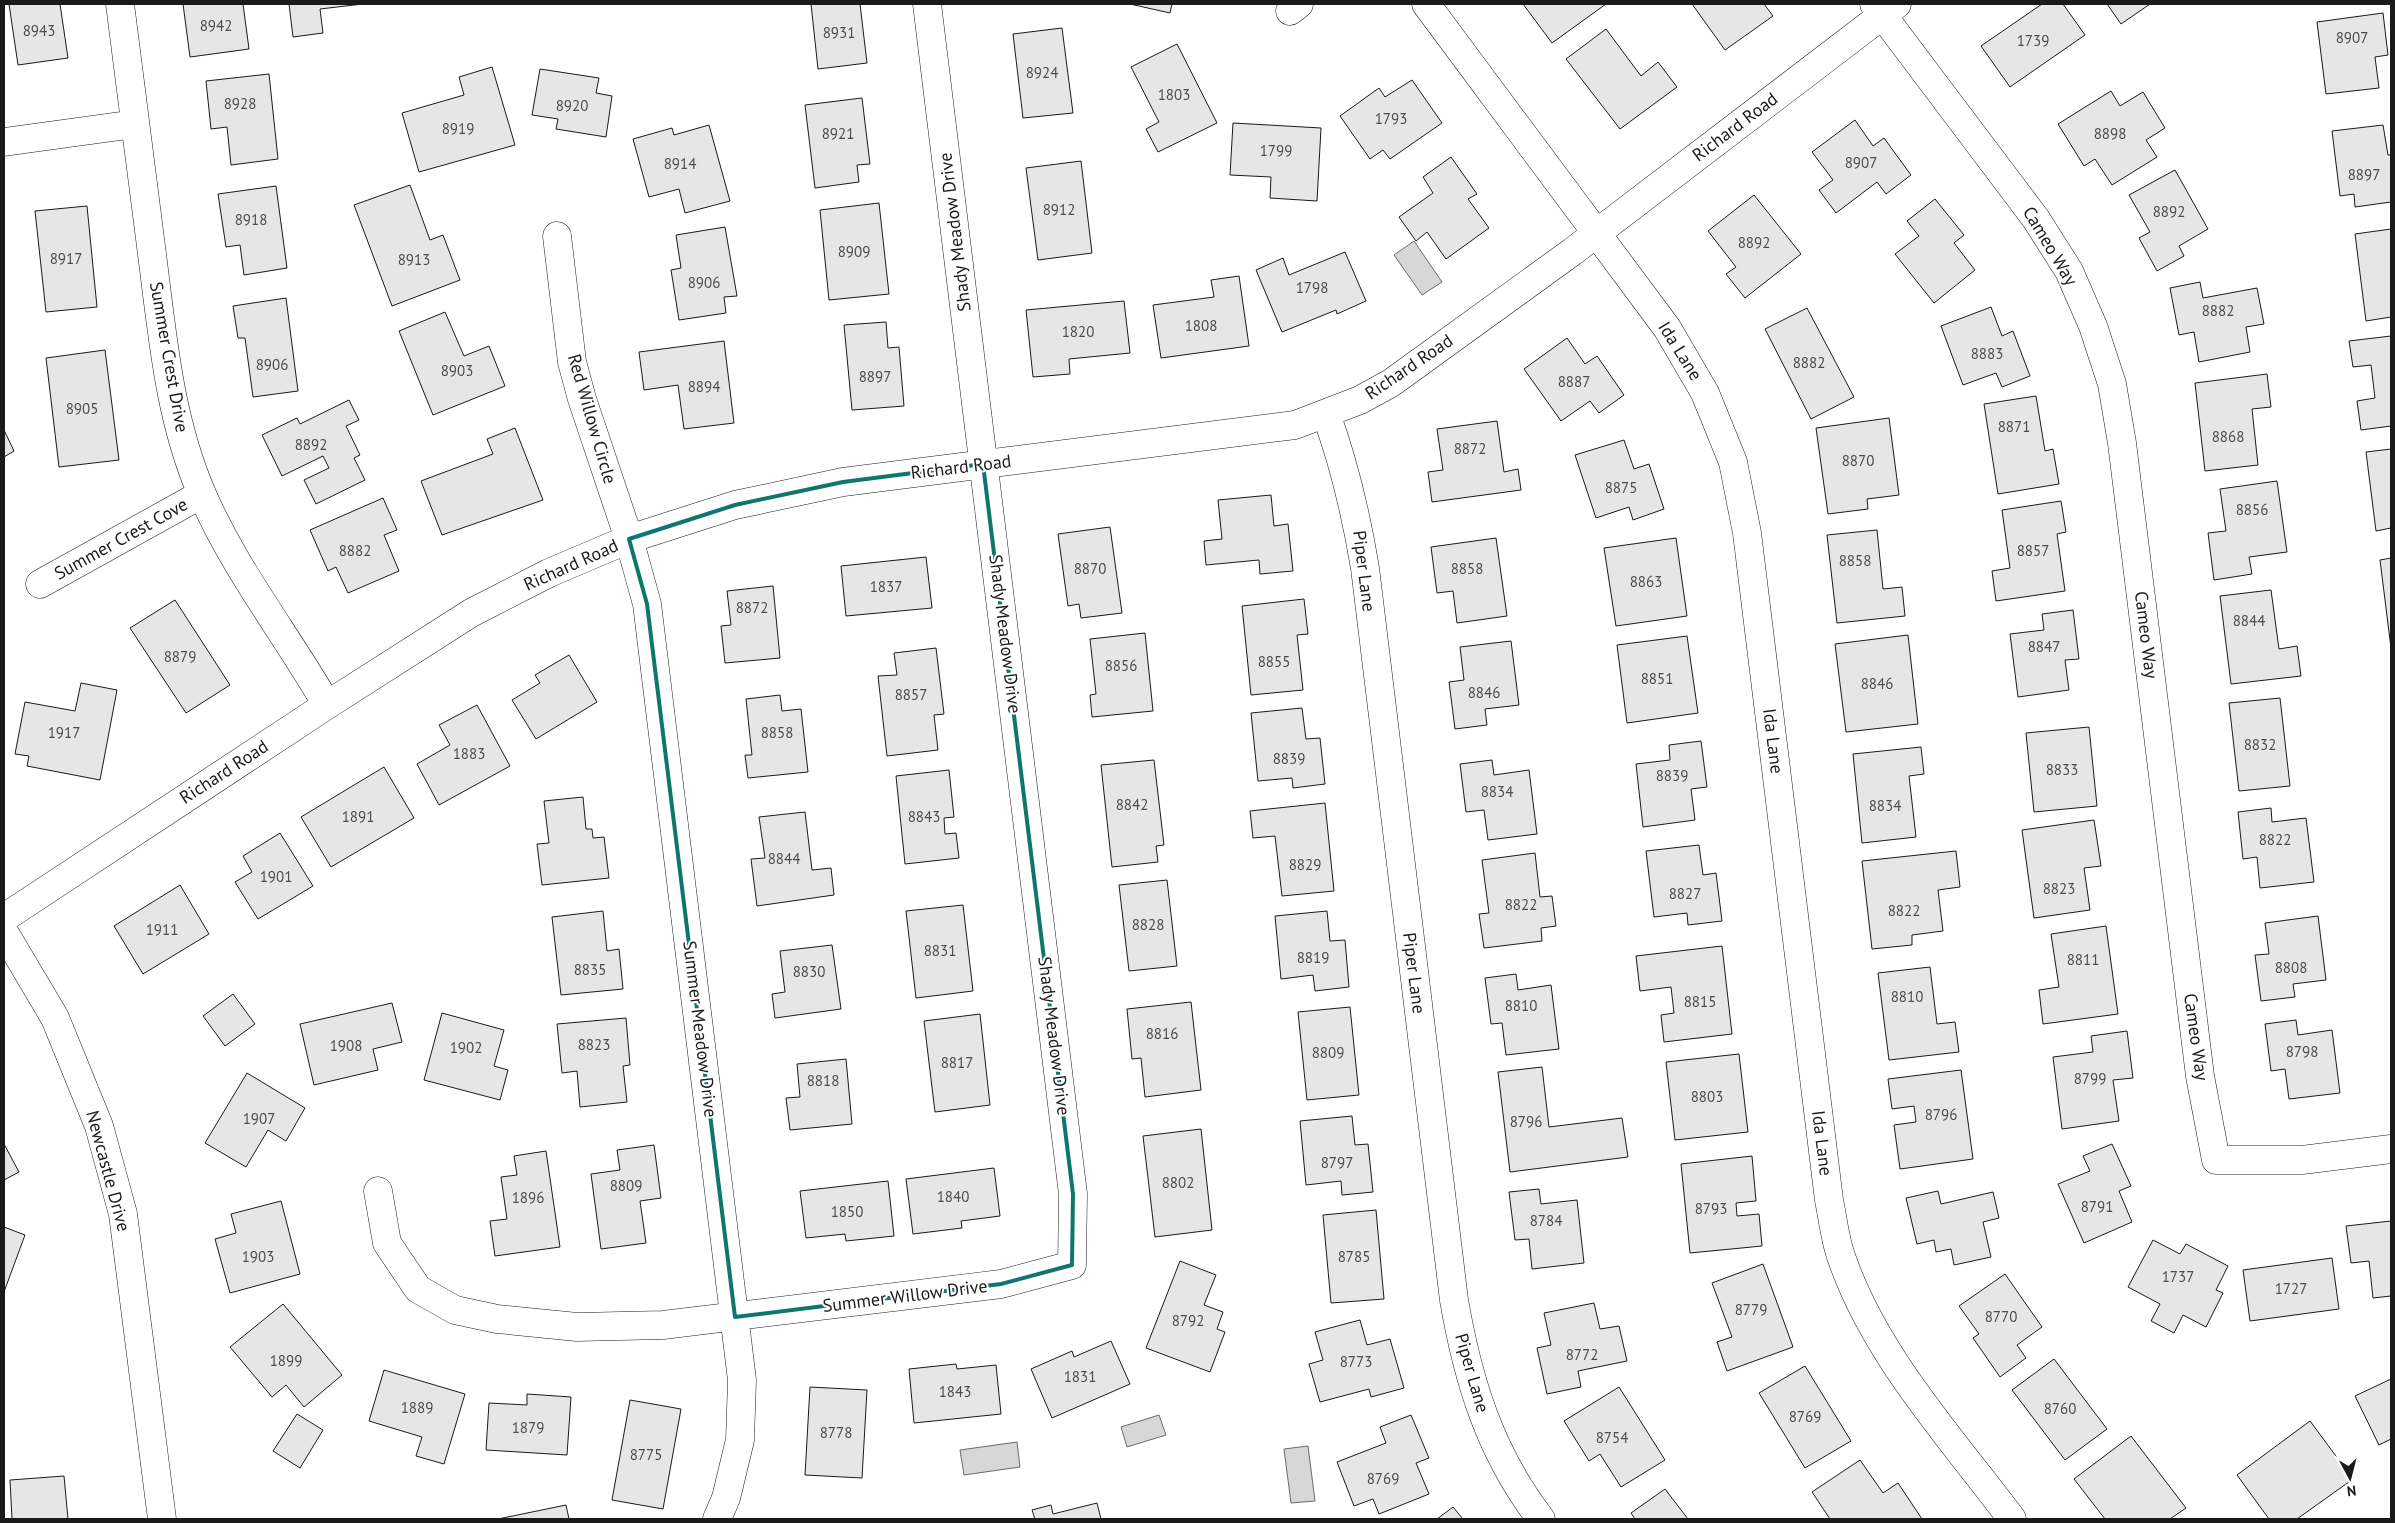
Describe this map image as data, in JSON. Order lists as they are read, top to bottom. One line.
{"streets":{"street":["Richard Road","Shady Meadow Drive","Cameo Way","Ida Lane","Summer Crest Drive","Red Willow Circle","Summer Crest Cove","Piper Lane","Summer Meadow Drive","Newcastle Drive","Summer Willow Drive"]},"crossings":[["Richard Road","Shady Meadow Drive"],["Richard Road","Cameo Way"],["Richard Road","Ida Lane"],["Richard Road","Summer Crest Drive"],["Richard Road","Red Willow Circle"],["Richard Road","Piper Lane"],["Richard Road","Summer Meadow Drive"],["Shady Meadow Drive","Summer Willow Drive"],["Summer Crest Drive","Summer Crest Cove"],["Red Willow Circle","Summer Meadow Drive"],["Summer Meadow Drive","Summer Willow Drive"]],"house_numbers":["8942","8943","8931","8907","1739","8924","1803","8928","8920","1793","8919","8921","8898","1799","8907","8914","8897","8912","8892","8918","8892","8909","8917","8913","8906","1798","8882","1808","1820","8883","8882","8906","8903","8897","8887","8894","8905","8871","8868","8892","8872","8870","8875","8856","8882","8857","8858","8870","8858","8863","1837","8872","8844","8847","8879","8855","8856","8851","8846","8846","8857","1917","8858","8832","1883","8839","8833","8839","8834","8842","8834","1891","8843","8822","8844","8829","1901","8823","8827","8822","8822","8828","1911","8831","8819","8811","8808","8835","8830","8810","8815","8810","8816","8823","1908","1902","8798","8809","8817","8799","8818","8803","8796","1907","8796","8797","8802","8809","1840","1896","8791","8793","1850","8784","1903","8785","1737","1727","8779","8770","8792","8772","1899","8773","1831","1843","1889","8760","8769","1879","8778","8754","8775","8769"],"north":"bottom"}
